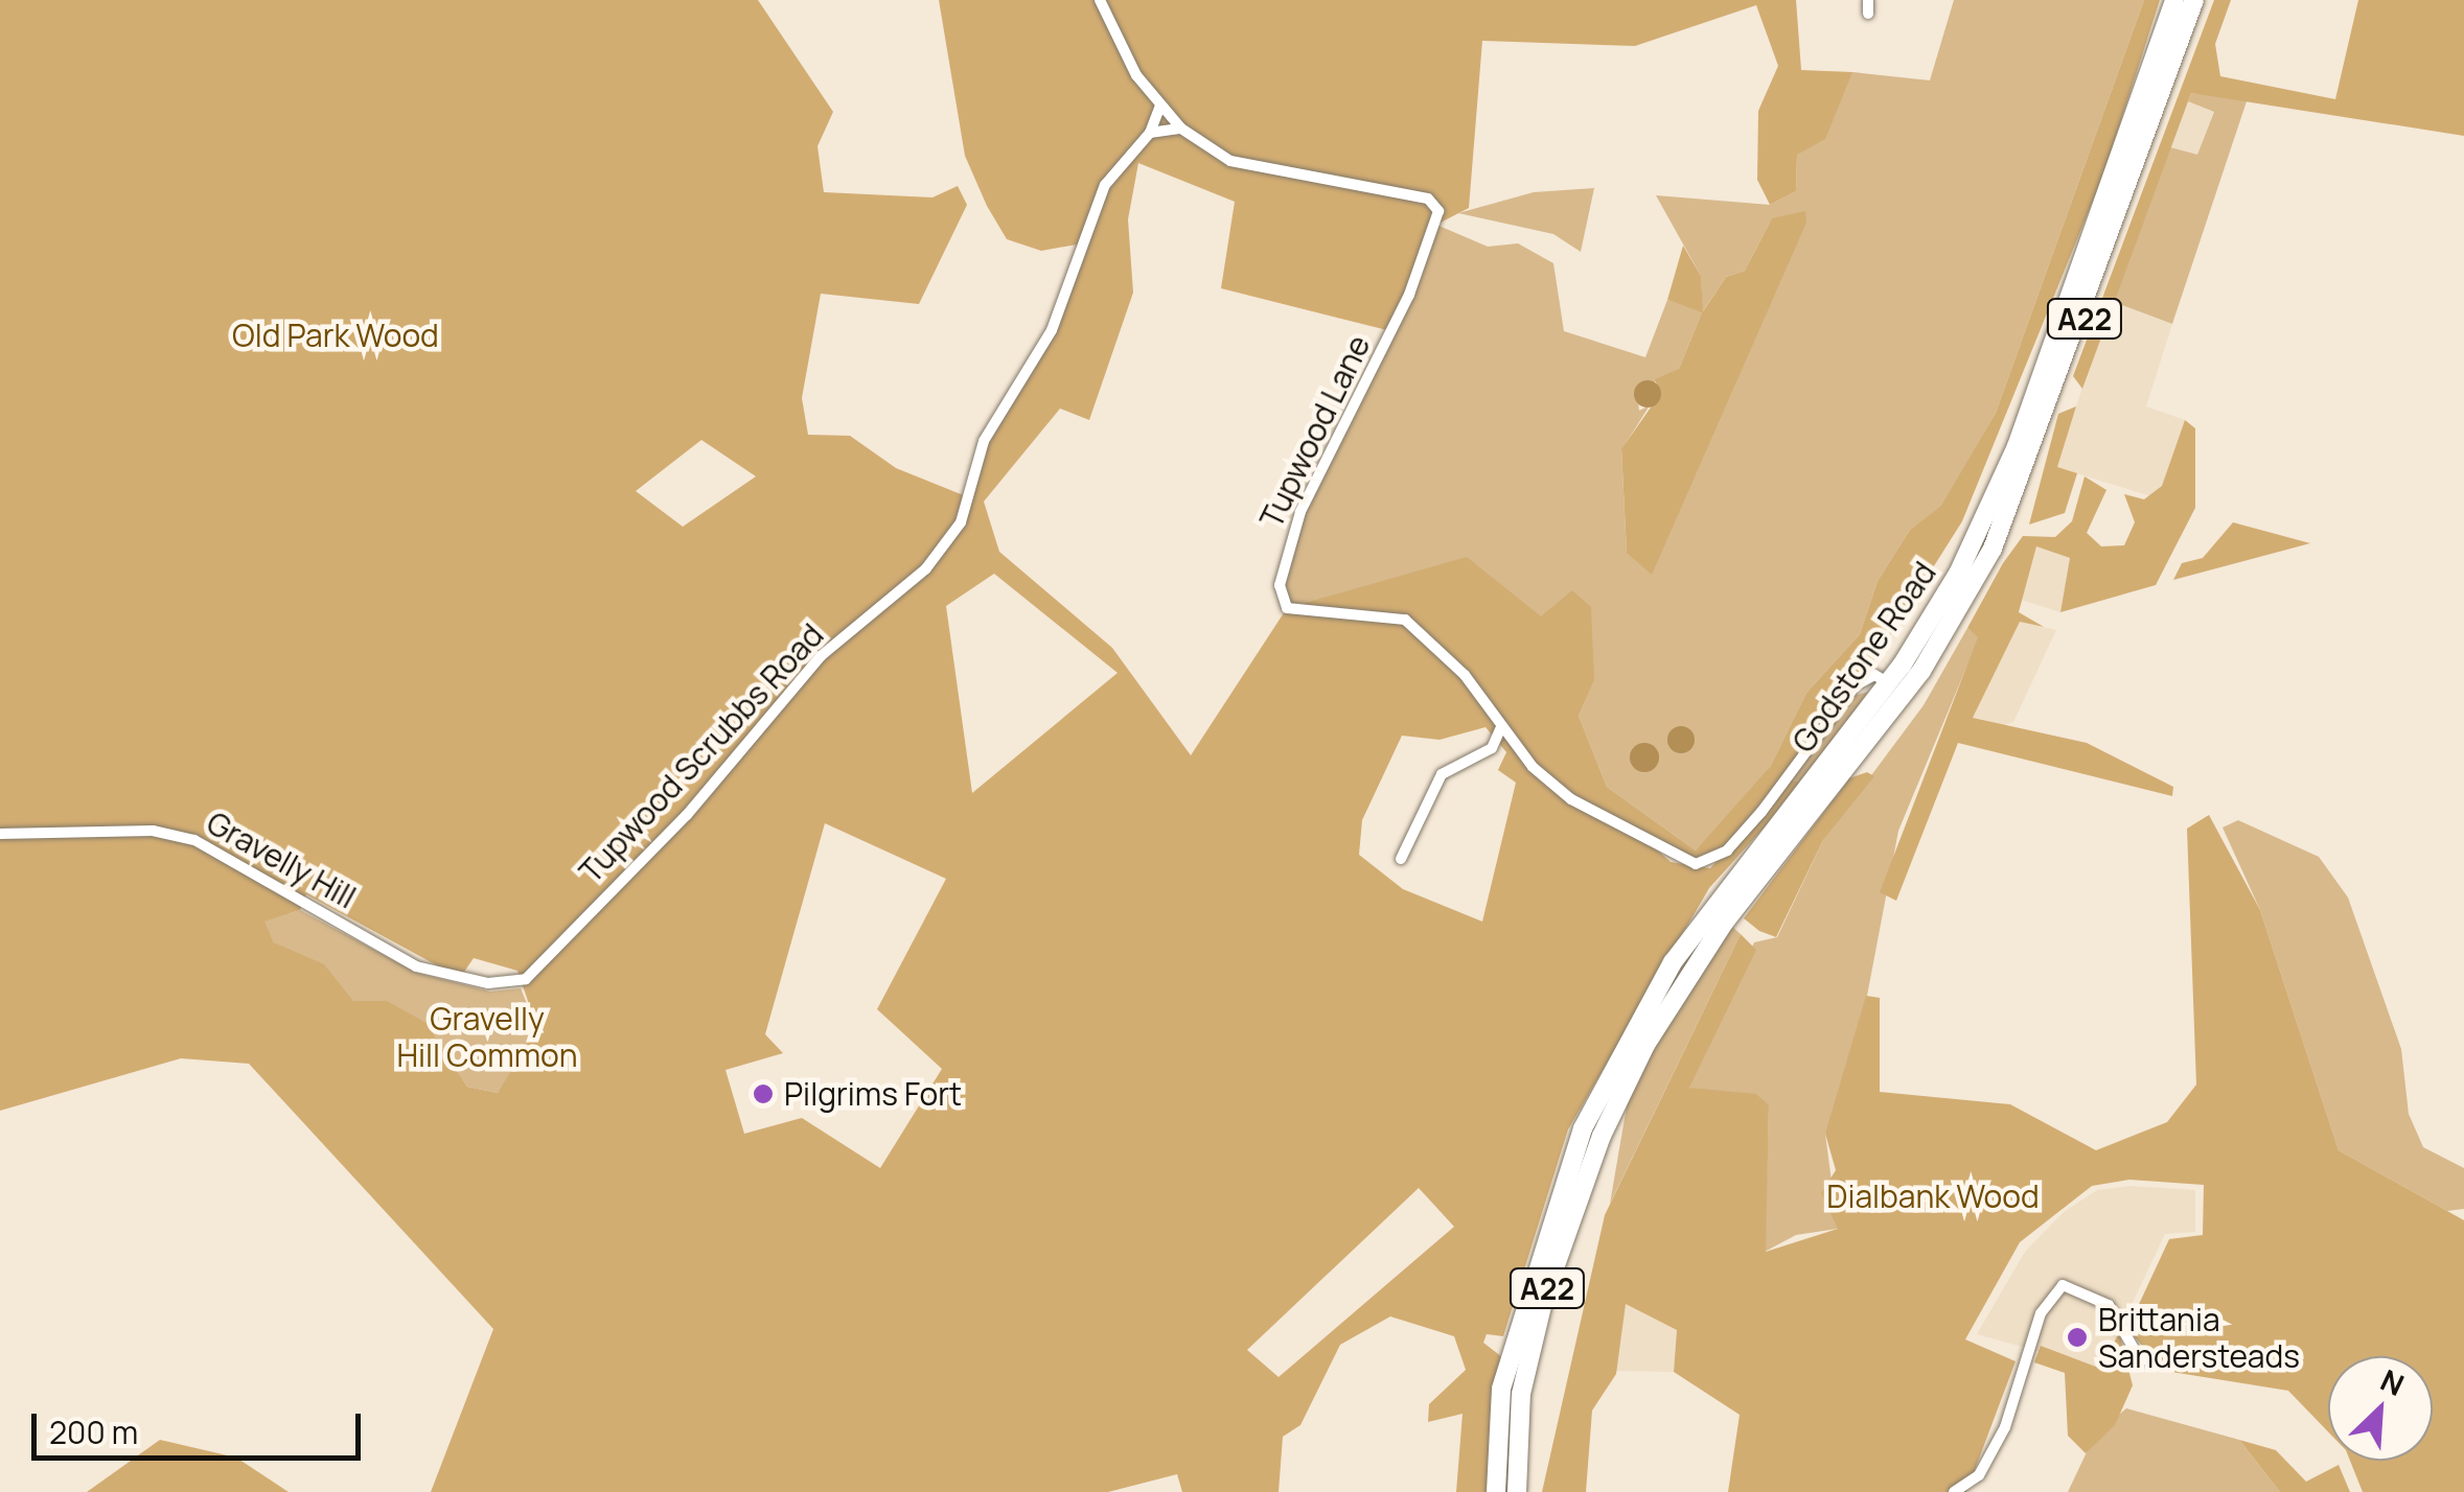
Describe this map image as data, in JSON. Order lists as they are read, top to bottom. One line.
{"streets":{"highway":["A22","Godstone Road"],"street":["Tupwood Lane","Tupwood Scrubbs Road","Gravelly Hill"]},"crossings":[["Tupwood Lane","Godstone Road"],["Tupwood Scrubbs Road","Gravelly Hill"]],"parks":["Old Park Wood","Gravelly Hill Common","Dialbank Wood"],"places":["Pilgrims Fort","Brittania Sandersteads"],"scale_bar":"200 m","north":"top right"}
